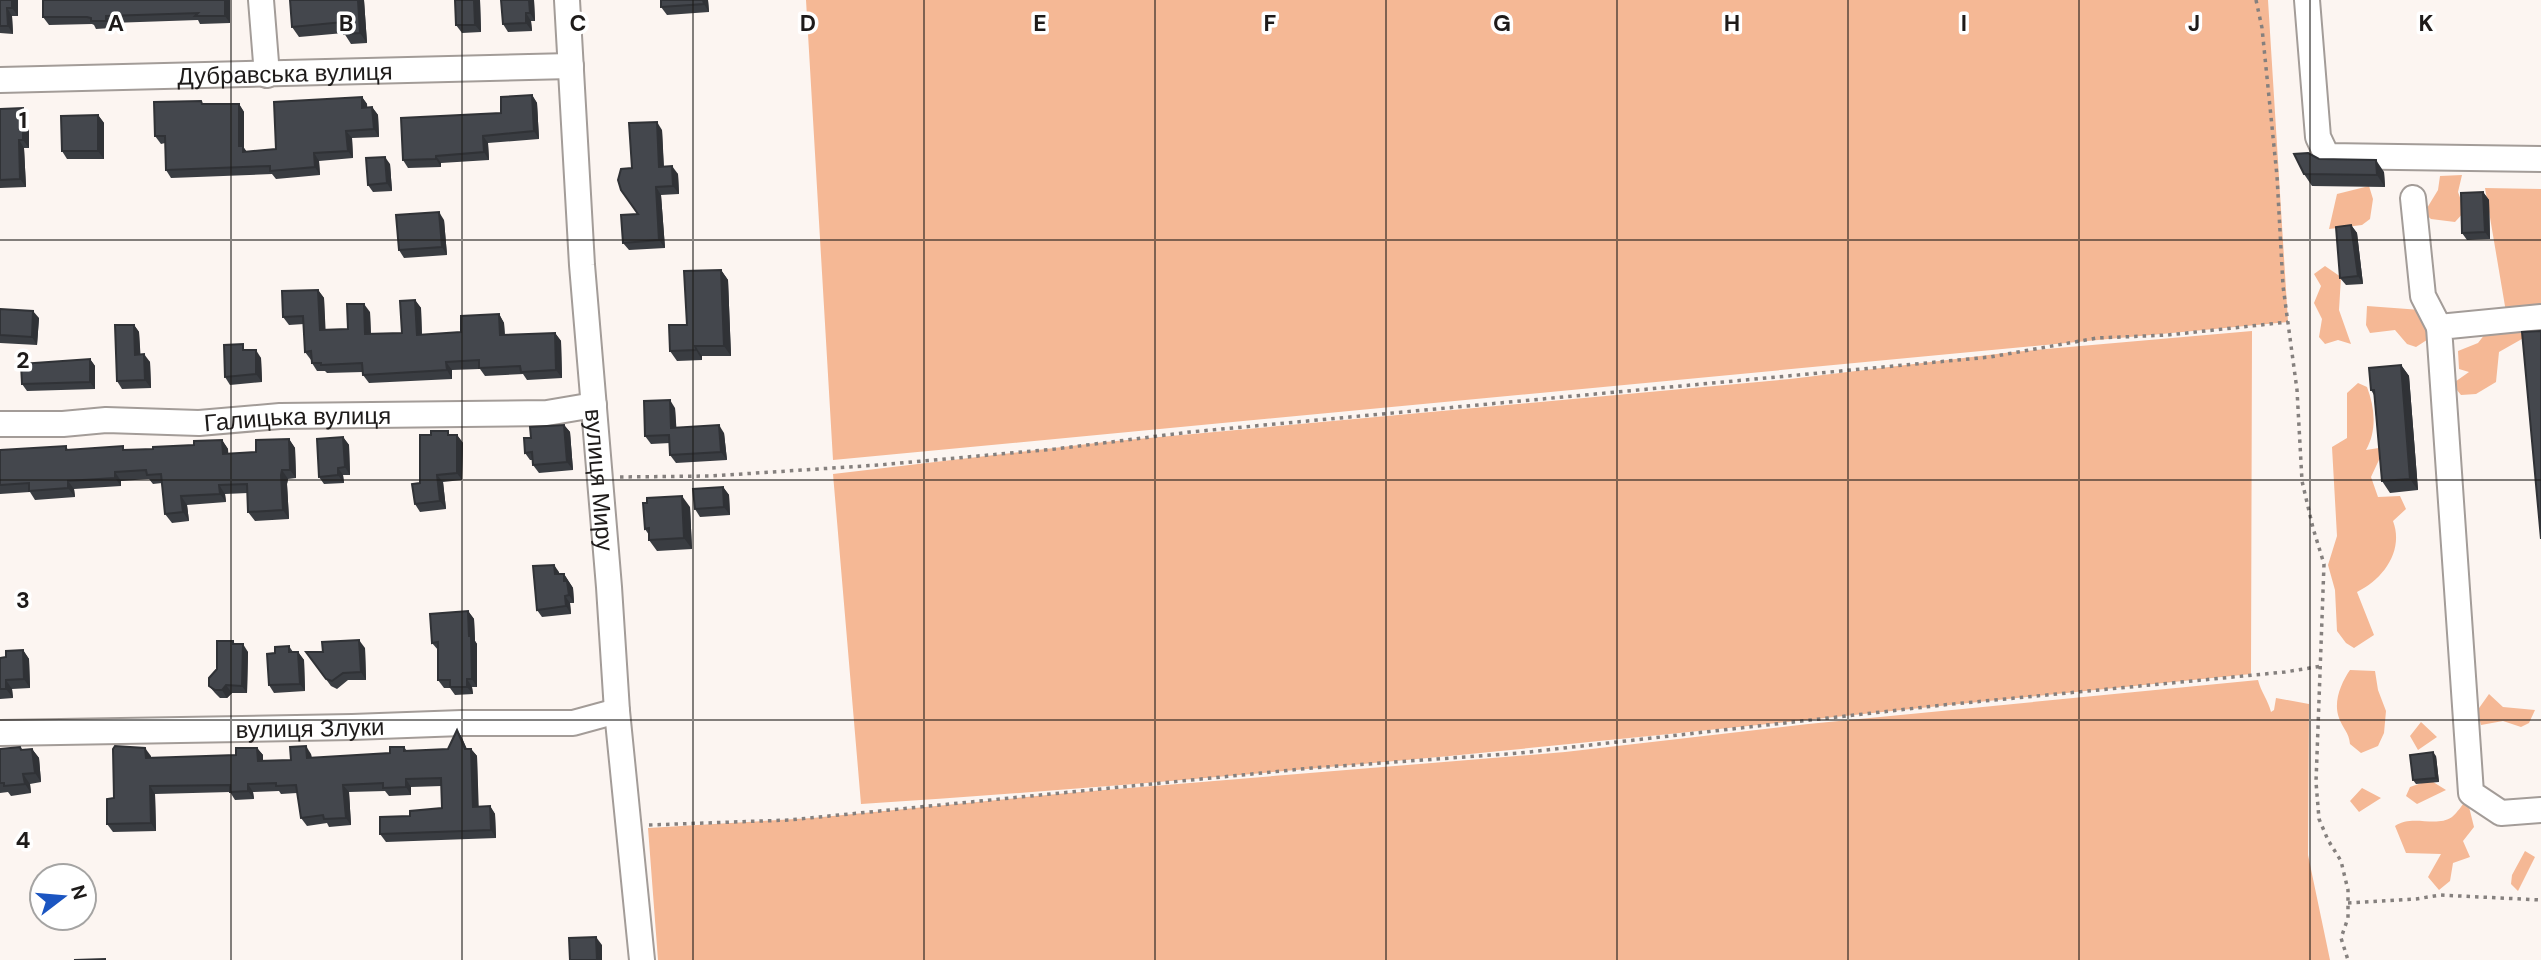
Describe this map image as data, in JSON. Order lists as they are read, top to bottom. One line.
{"streets":{"street":["Дубравська вулиця","Галицька вулиця","вулиця Миру","вулиця Злуки"]},"crossings":[["Дубравська вулиця","вулиця Миру"],["Галицька вулиця","вулиця Миру"],["вулиця Миру","вулиця Злуки"]],"north":"right","grid":{"columns":["A","B","C","D","E","F","G","H","I","J","K"],"rows":["1","2","3","4"]}}
